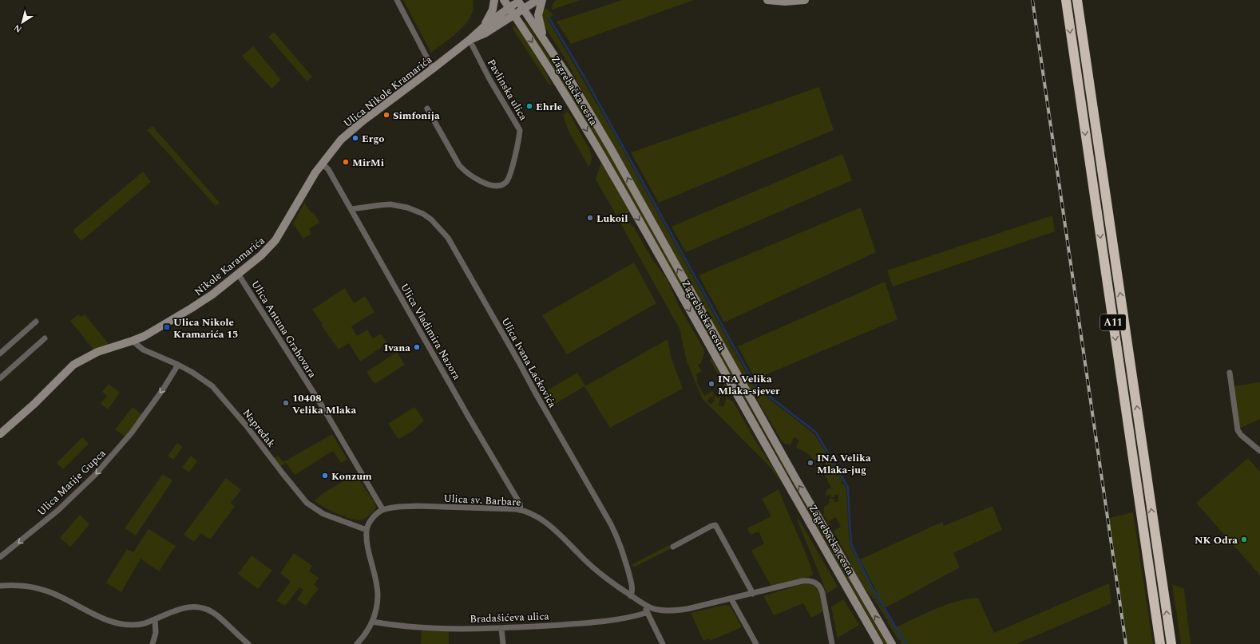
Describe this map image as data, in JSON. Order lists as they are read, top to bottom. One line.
{"streets":{"highway":["A11"],"main road":["Zagrebačka cesta","Ulica Nikole Kramarića","Nikole Karamarića"],"street":["Pavlinska ulica","Ulica Antuna Grahovara","Ulica Vladimira Nazora","Ulica Ivana Lackovića","Napredak","Ulica Matije Gupca","Ulica sv. Barbare","Bradašićeva ulica"]},"crossings":[["Pavlinska ulica","Ulica Nikole Kramarića"],["Zagrebačka cesta","Ulica Nikole Kramarića"],["Ulica Nikole Kramarića","Nikole Karamarića"],["Ulica Nikole Kramarića","Ulica Vladimira Nazora"],["Nikole Karamarića","Ulica Antuna Grahovara"],["Nikole Karamarića","Ulica Vladimira Nazora"],["Nikole Karamarića","Napredak"],["Ulica Antuna Grahovara","Ulica sv. Barbare"],["Ulica Vladimira Nazora","Ulica Ivana Lackovića"],["Ulica Vladimira Nazora","Ulica sv. Barbare"],["Ulica Ivana Lackovića","Ulica sv. Barbare"],["Napredak","Ulica Matije Gupca"]],"one_way":["Ulica Matije Gupca"],"places":{"other":["Ehrle","Simfonija","Ergo","MirMi","Lukoil","Ivana","INA Velika Mlaka-sjever","10408 Velika Mlaka","INA Velika Mlaka-jug","Konzum","NK Odra"],"transit":["Ulica Nikole Kramarića 15"]},"north":"bottom left"}
